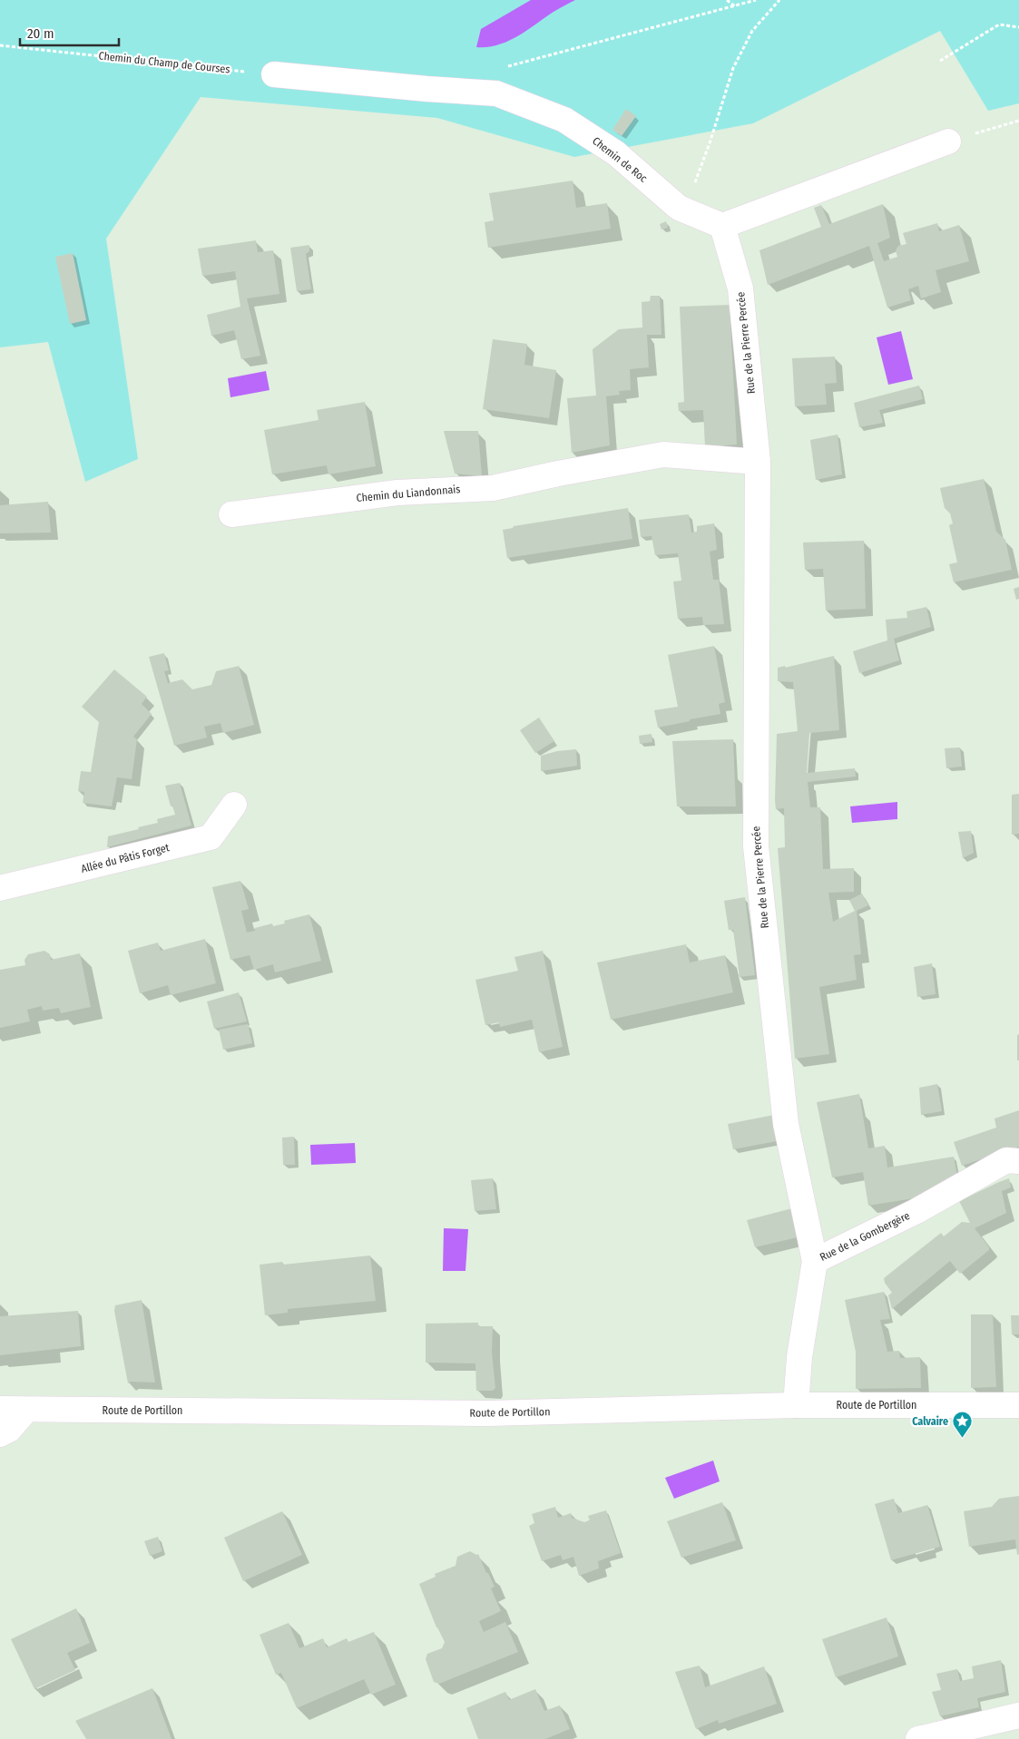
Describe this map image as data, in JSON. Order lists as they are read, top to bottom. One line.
{"streets":{"street":["Chemin de Roc","Rue de la Pierre Percée","Chemin du Liandonnais","Allée du Pâtis Forget","Rue de la Gombergère","Route de Portillon"],"path":["Chemin du Champ de Courses"]},"crossings":[["Chemin du Champ de Courses","Chemin de Roc"],["Chemin de Roc","Rue de la Pierre Percée"],["Rue de la Pierre Percée","Chemin du Liandonnais"],["Rue de la Pierre Percée","Rue de la Gombergère"],["Rue de la Gombergère","Route de Portillon"]],"places":{"place":["Calvaire"]},"scale_bar":"20 m"}
